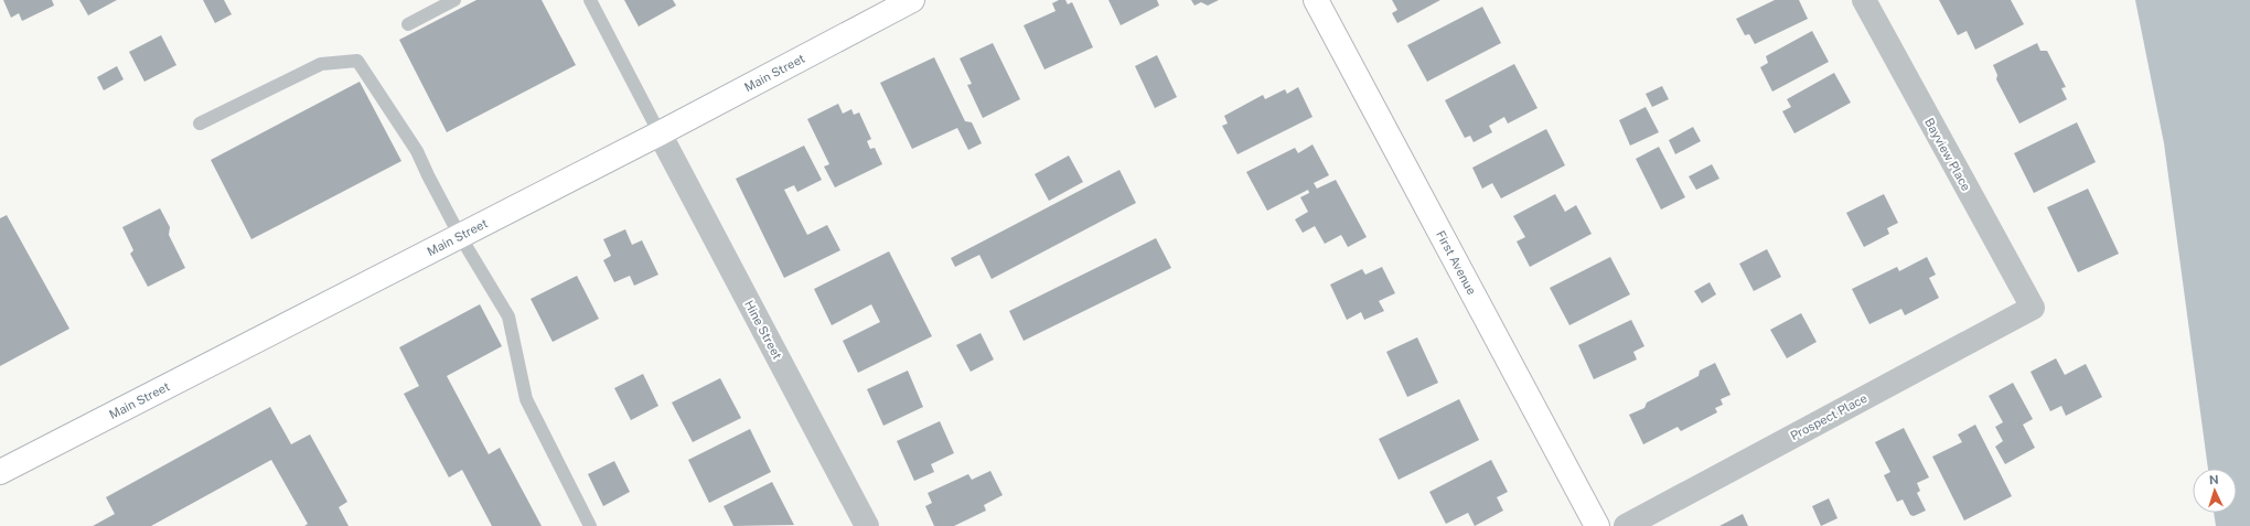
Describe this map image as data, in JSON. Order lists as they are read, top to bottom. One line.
{"streets":{"street":["Main Street","Bayview Place","First Avenue","Hine Street","Prospect Place"]},"crossings":[["Main Street","Hine Street"],["Bayview Place","Prospect Place"]],"north":"top"}
